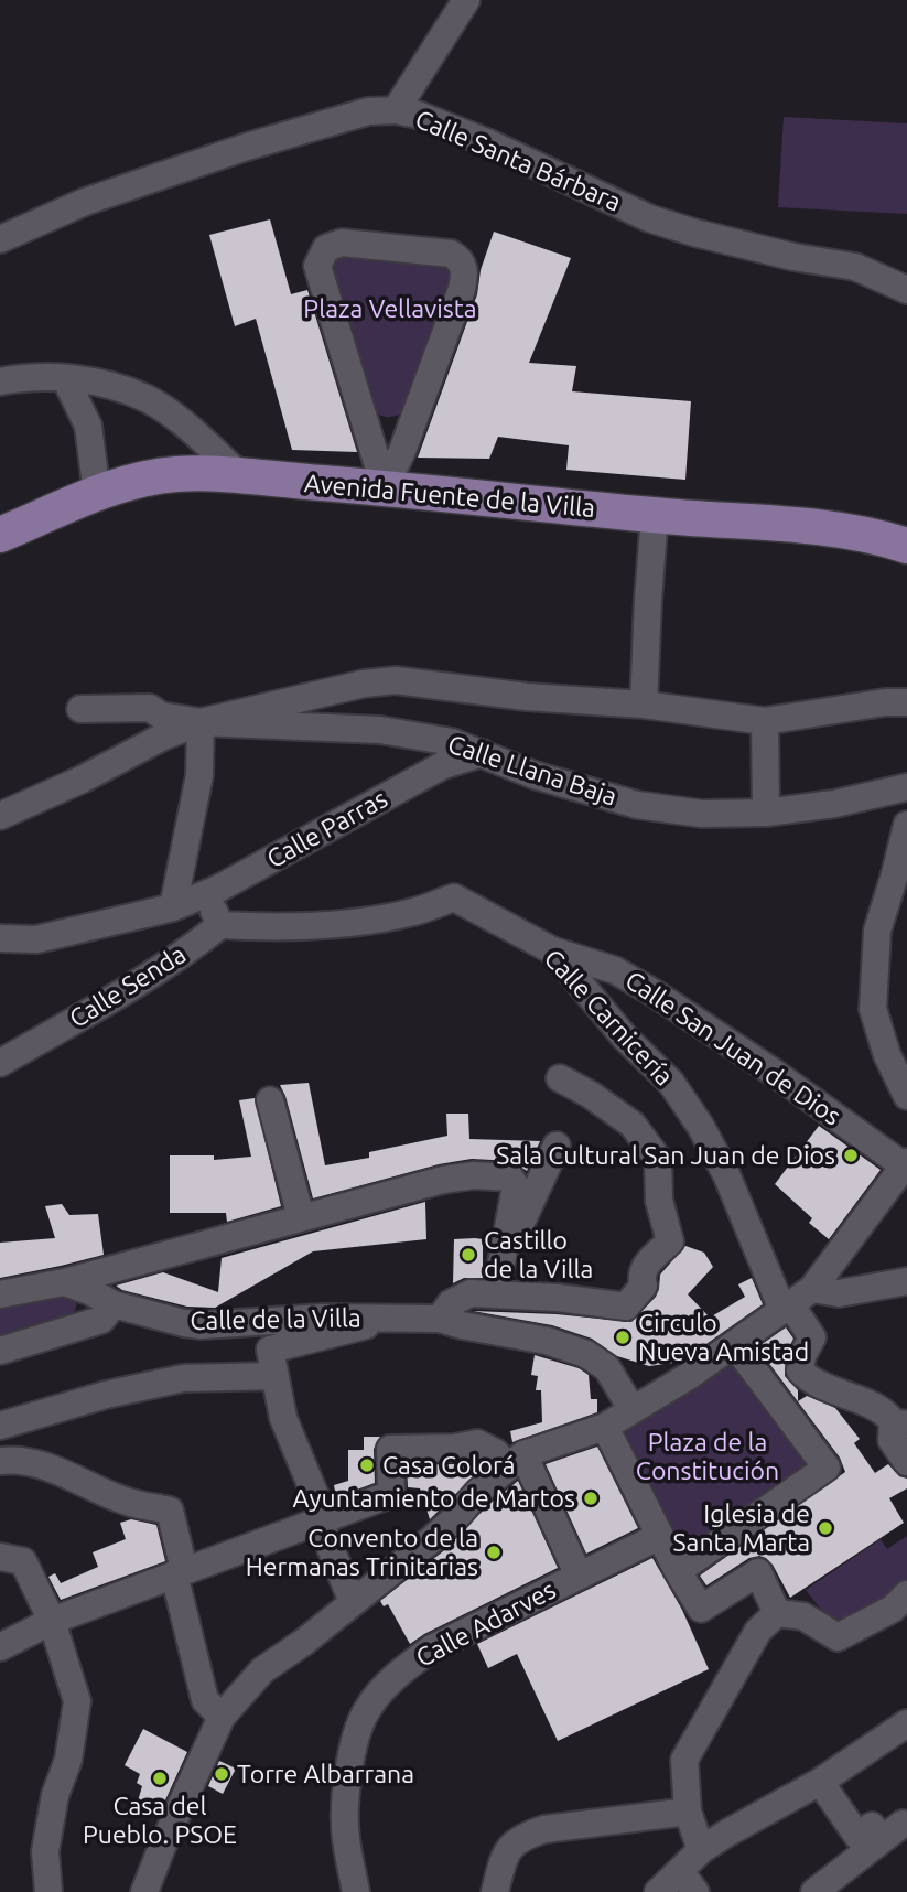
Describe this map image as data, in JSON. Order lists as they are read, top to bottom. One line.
{"streets":{"main road":["Avenida Fuente de la Villa"],"street":["Calle Santa Bárbara","Calle Llana Baja","Calle Parras","Calle Senda","Calle Carnicería","Calle San Juan de Dios","Calle de la Villa","Calle Adarves"]},"crossings":[["Calle Llana Baja","Calle Parras"],["Calle Senda","Calle Carnicería"],["Calle Carnicería","Calle San Juan de Dios"]],"parks":["Plaza Vellavista","Plaza de la Constitución"],"places":["Sala Cultural San Juan de Dios","Castillo de la Villa","Circulo Nueva Amistad","Casa Colorá","Ayuntamiento de Martos","Iglesia de Santa Marta","Convento de la Hermanas Trinitarias","Torre Albarrana","Casa del Pueblo. PSOE"]}
